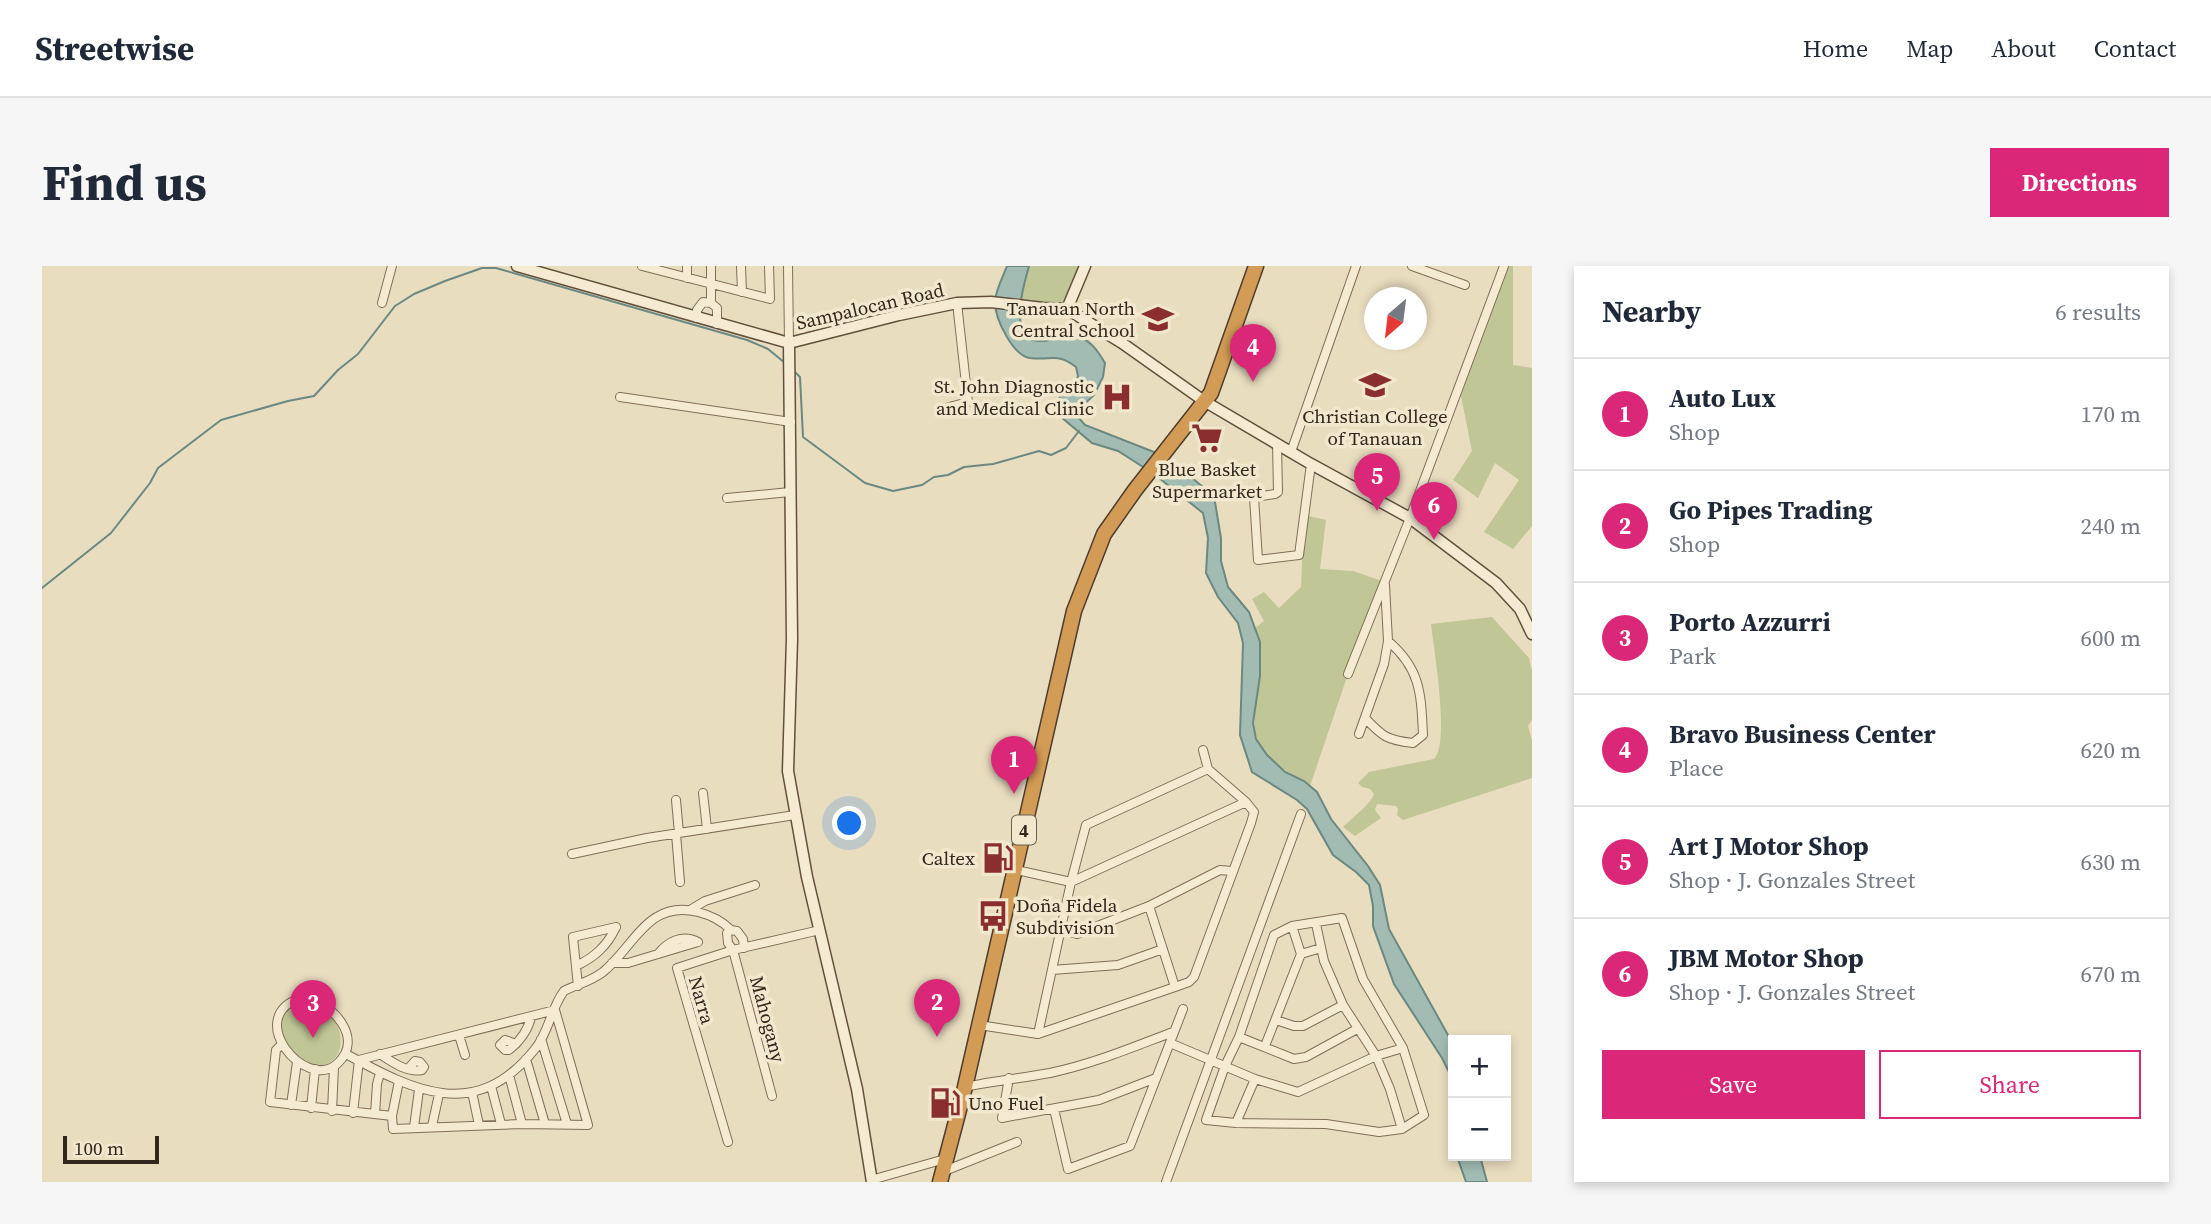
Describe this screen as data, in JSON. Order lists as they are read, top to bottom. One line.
{"streets":{"highway":["4"],"main road":["Sampalocan Road"],"street":["Narra","Mahogany"]},"crossings":[["Narra","Mahogany"]],"places":{"school or university":["Tanauan North Central School","Christian College of Tanauan"],"hospital":["St. John Diagnostic and Medical Clinic"],"supermarket":["Blue Basket Supermarket"],"fuel station":["Caltex","Uno Fuel"],"bus stop":["Doña Fidela Subdivision"]},"scale_bar":"100 m","north":"bottom left","page":{"header":"Streetwise","nav":["Home","Map","About","Contact"],"buttons":["Directions",["Save","Share"]],"title":"Find us","heading":["Nearby","6 results"],"pins":["4","5","6","1","2","3"],"list":[{"mark":"1","name":"Auto Lux","note":"Shop","value":"170 m"},{"mark":"2","name":"Go Pipes Trading","note":"Shop","value":"240 m"},{"mark":"3","name":"Porto Azzurri","note":"Park","value":"600 m"},{"mark":"4","name":"Bravo Business Center","note":"Place","value":"620 m"},{"mark":"5","name":"Art J Motor Shop","note":"Shop · J. Gonzales Street","value":"630 m"},{"mark":"6","name":"JBM Motor Shop","note":"Shop · J. Gonzales Street","value":"670 m"}],"map_buttons":["+","−"],"scale":"100 m"}}
